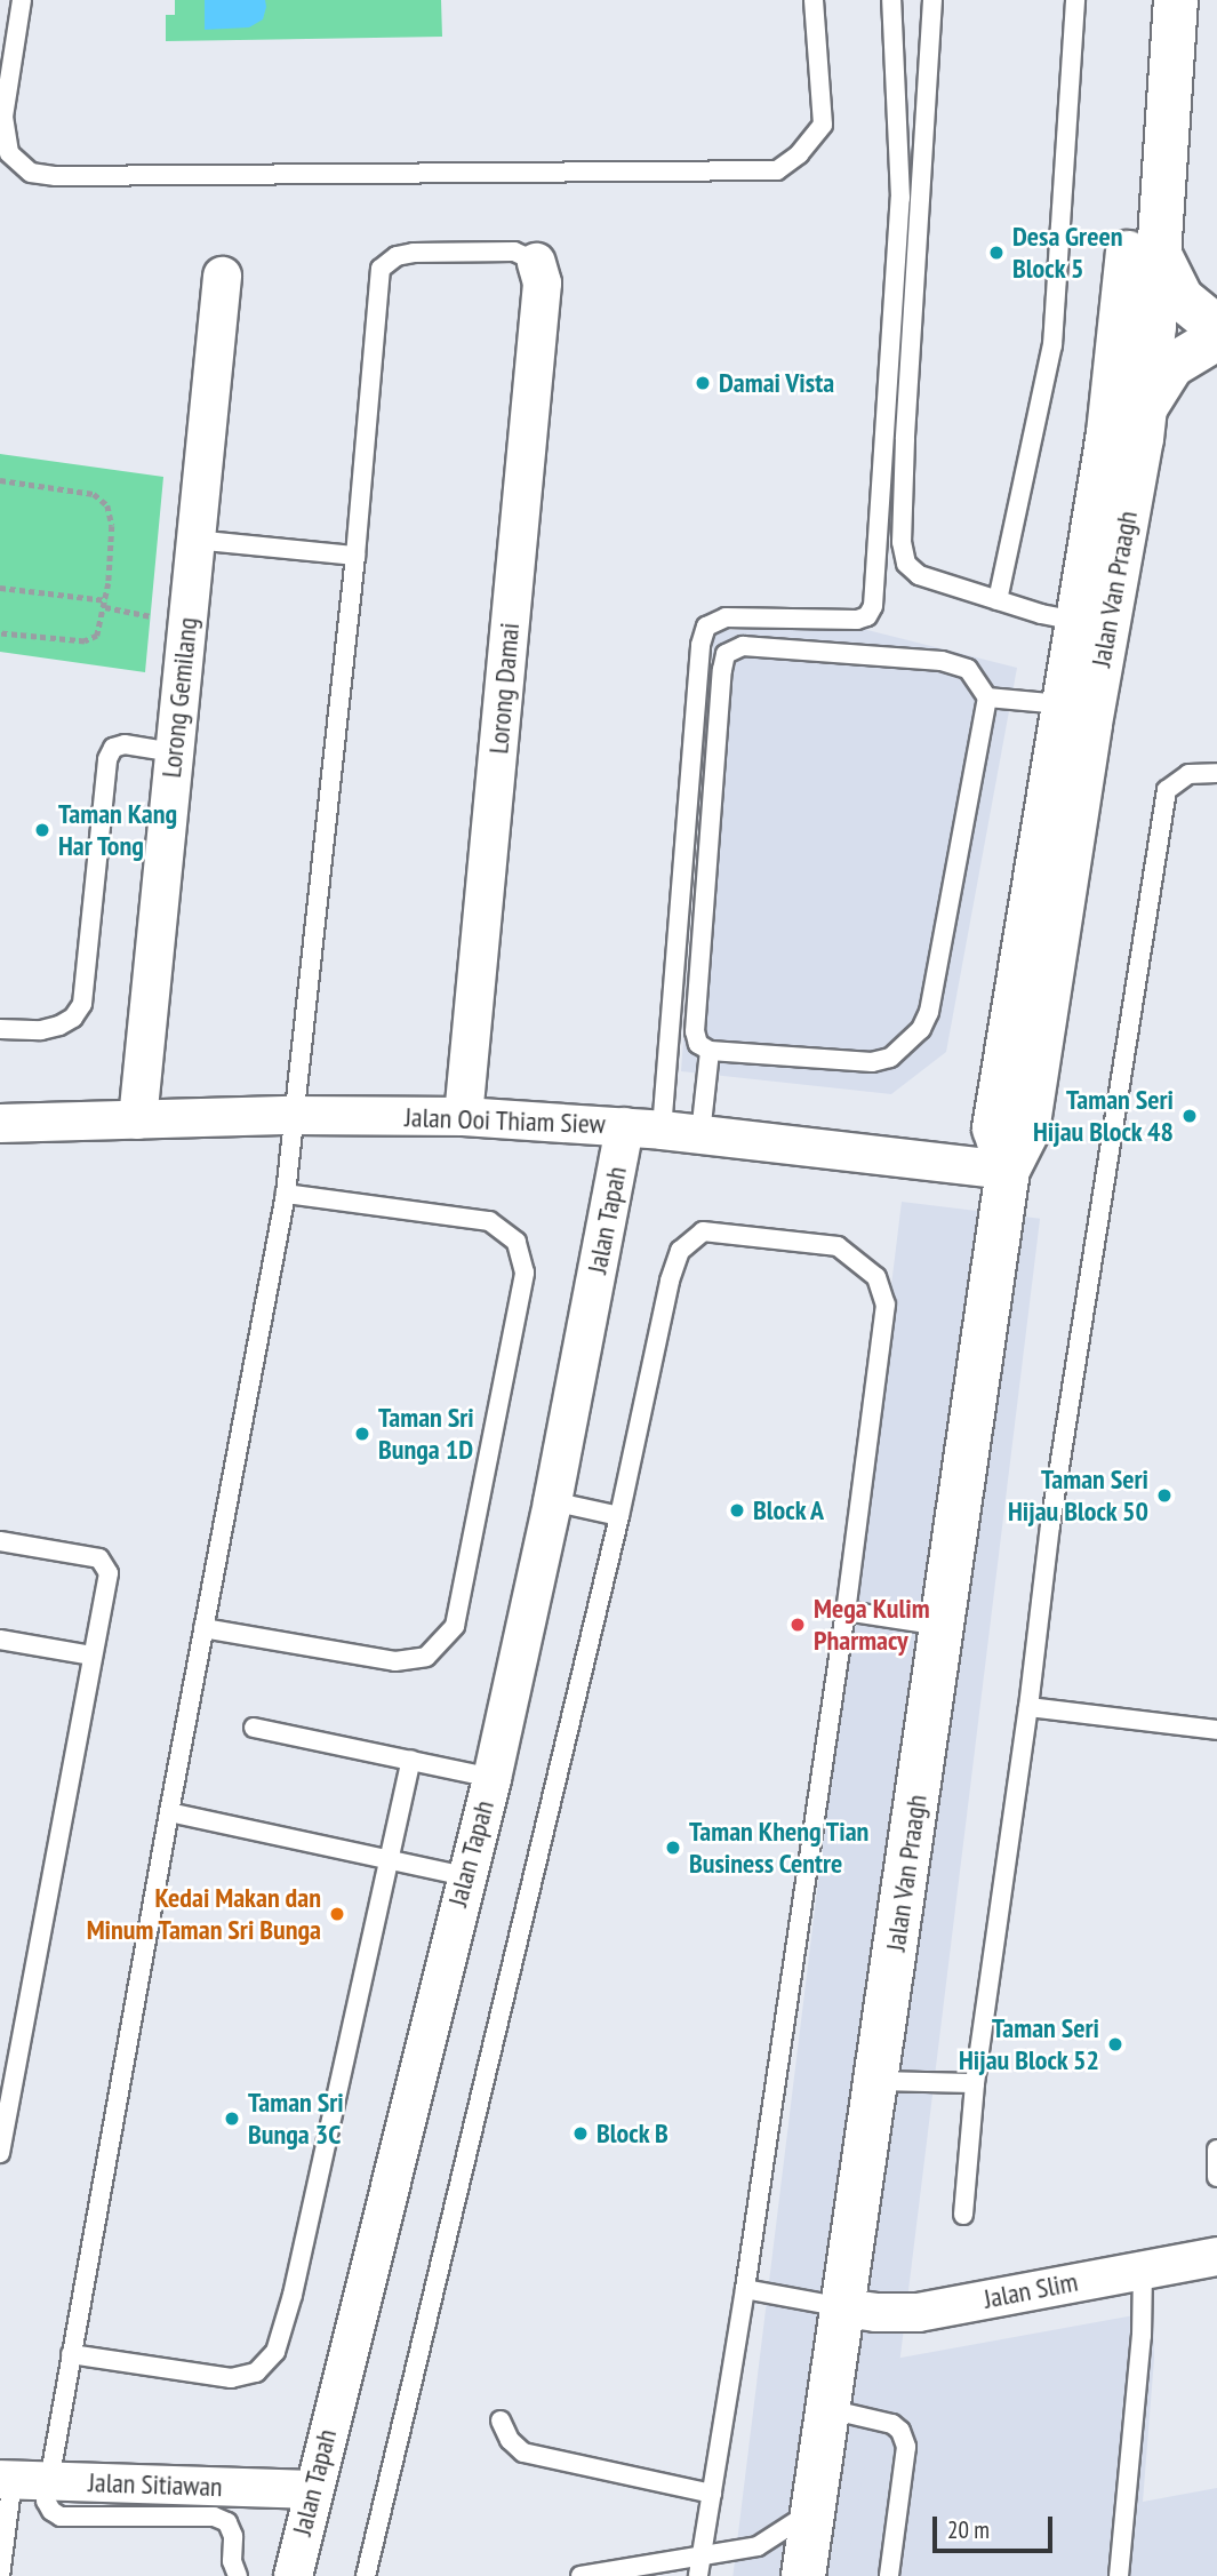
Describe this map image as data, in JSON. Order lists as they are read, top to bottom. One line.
{"streets":{"main road":["Jalan Van Praagh"],"street":["Lorong Damai","Lorong Gemilang","Jalan Ooi Thiam Siew","Jalan Tapah","Jalan Slim","Jalan Sitiawan"]},"crossings":[["Jalan Van Praagh","Jalan Ooi Thiam Siew"],["Jalan Van Praagh","Jalan Slim"],["Lorong Damai","Jalan Ooi Thiam Siew"],["Lorong Gemilang","Jalan Ooi Thiam Siew"],["Jalan Ooi Thiam Siew","Jalan Tapah"],["Jalan Tapah","Jalan Sitiawan"]],"places":["Desa Green Block 5","Damai Vista","Taman Kang Har Tong","Taman Seri Hijau Block 48","Taman Sri Bunga 1D","Taman Seri Hijau Block 50","Block A","Mega Kulim Pharmacy","Taman Kheng Tian Business Centre","Kedai Makan dan Minum Taman Sri Bunga","Taman Seri Hijau Block 52","Taman Sri Bunga 3C","Block B"],"scale_bar":"20 m"}
